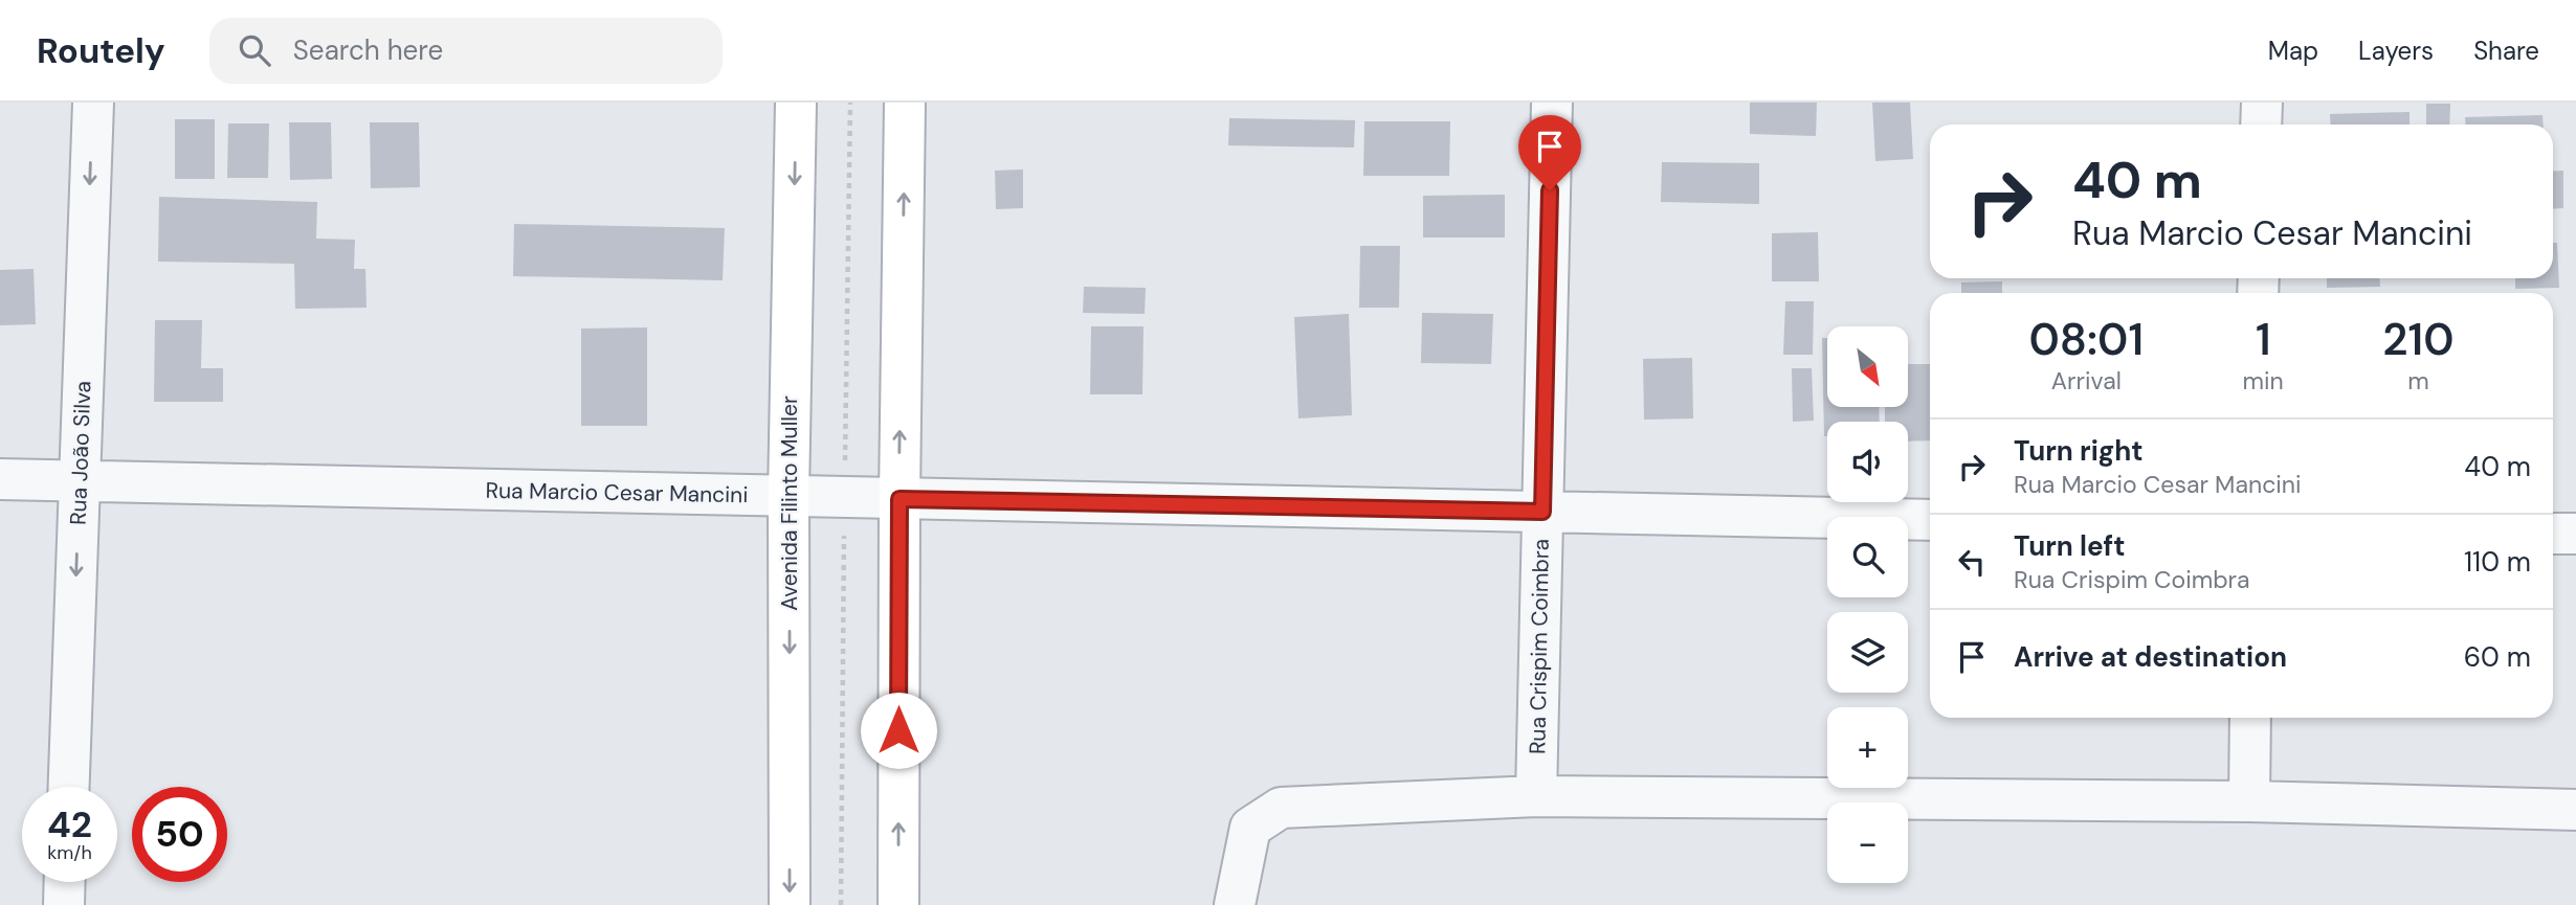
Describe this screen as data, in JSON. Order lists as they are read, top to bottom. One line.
{"streets":{"main road":["Avenida Filinto Muller"],"street":["Rua João Silva","Rua Marcio Cesar Mancini","Rua Crispim Coimbra"]},"crossings":[["Rua João Silva","Rua Marcio Cesar Mancini"],["Rua Marcio Cesar Mancini","Avenida Filinto Muller"],["Rua Marcio Cesar Mancini","Rua Crispim Coimbra"]],"one_way":["Rua João Silva"],"north":"bottom right","page":{"header":"Routely","search":"Search here","nav":["Map","Layers","Share"],"turn":["40 m","Rua Marcio Cesar Mancini"],"eta":["08:01","Arrival","1","min","210","m"],"map_buttons":["+","−"],"list":[{"name":"Turn right","note":"Rua Marcio Cesar Mancini","value":"40 m"},{"name":"Turn left","note":"Rua Crispim Coimbra","value":"110 m"},{"name":"Arrive at destination","value":"60 m"}],"speed":"42 km/h","limit":"50"}}
